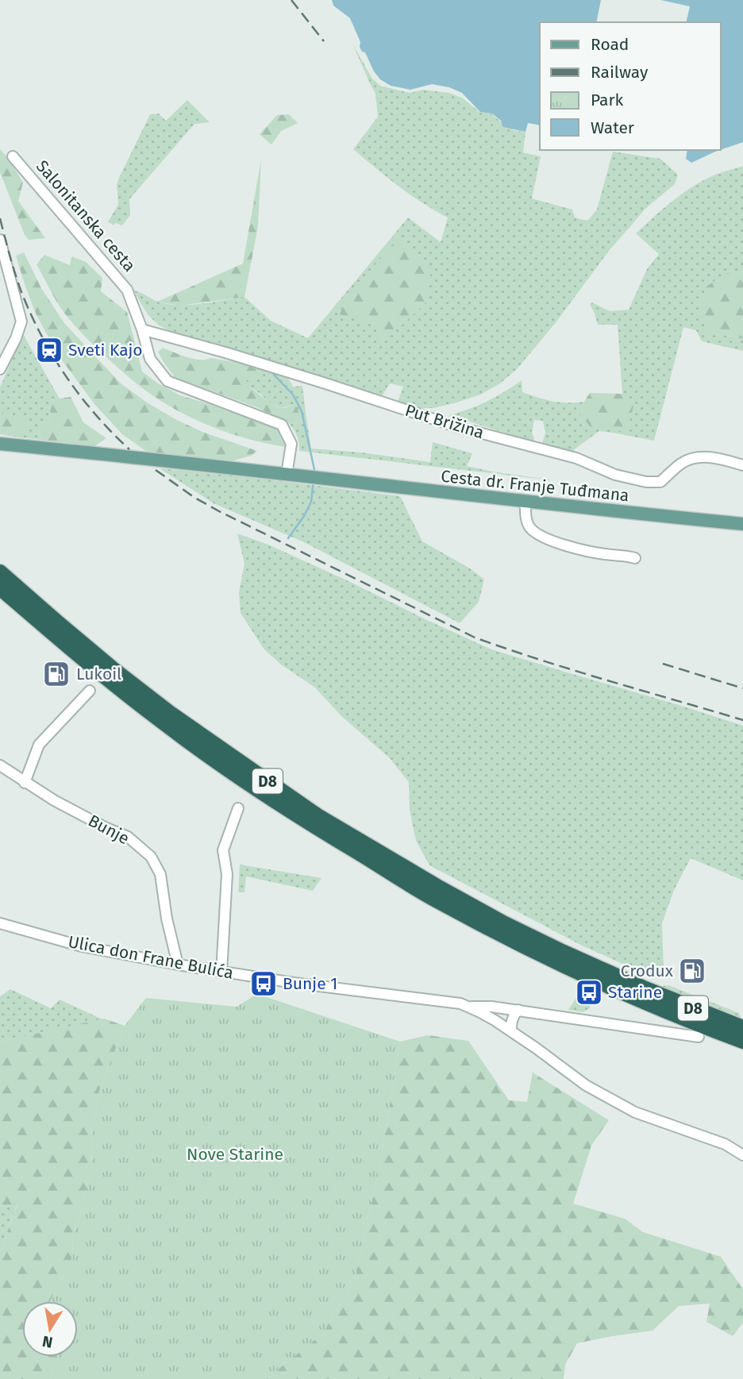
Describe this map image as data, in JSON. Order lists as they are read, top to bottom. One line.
{"streets":{"highway":["D8"],"main road":["Cesta dr. Franje Tuđmana"],"street":["Salonitanska cesta","Put Brižina","Bunje","Ulica don Frane Bulića"]},"crossings":[["Salonitanska cesta","Put Brižina"],["Salonitanska cesta","Cesta dr. Franje Tuđmana"],["Bunje","Ulica don Frane Bulića"]],"parks":["Nove Starine"],"places":{"station":["Sveti Kajo"],"fuel station":["Lukoil","Crodux"],"bus stop":["Bunje 1","Starine"]},"legend":["Road","Railway","Park","Water"],"north":"bottom"}
